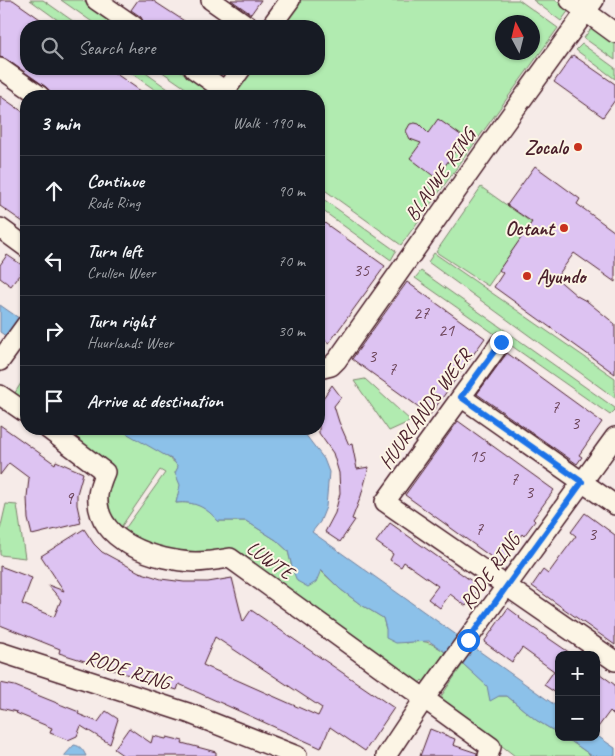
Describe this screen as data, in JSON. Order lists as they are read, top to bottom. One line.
{"streets":{"street":["BLAUWE RING","HUURLANDS WEER","LUWTE","RODE RING"]},"crossings":[["HUURLANDS WEER","RODE RING"],["LUWTE","RODE RING"]],"places":["Zocalo","Octant","Ayundo"],"house_numbers":["35","27","21","3","7","7","3","15","7","3","9","7","3"],"north":"top","page":{"search":"Search here","heading":["3 min","Walk · 190 m"],"list":[["Continue","Rode Ring","90 m"],["Turn left","Crullen Weer","70 m"],["Turn right","Huurlands Weer","30 m"],"Arrive at destination"],"map_buttons":["+","−"]}}
